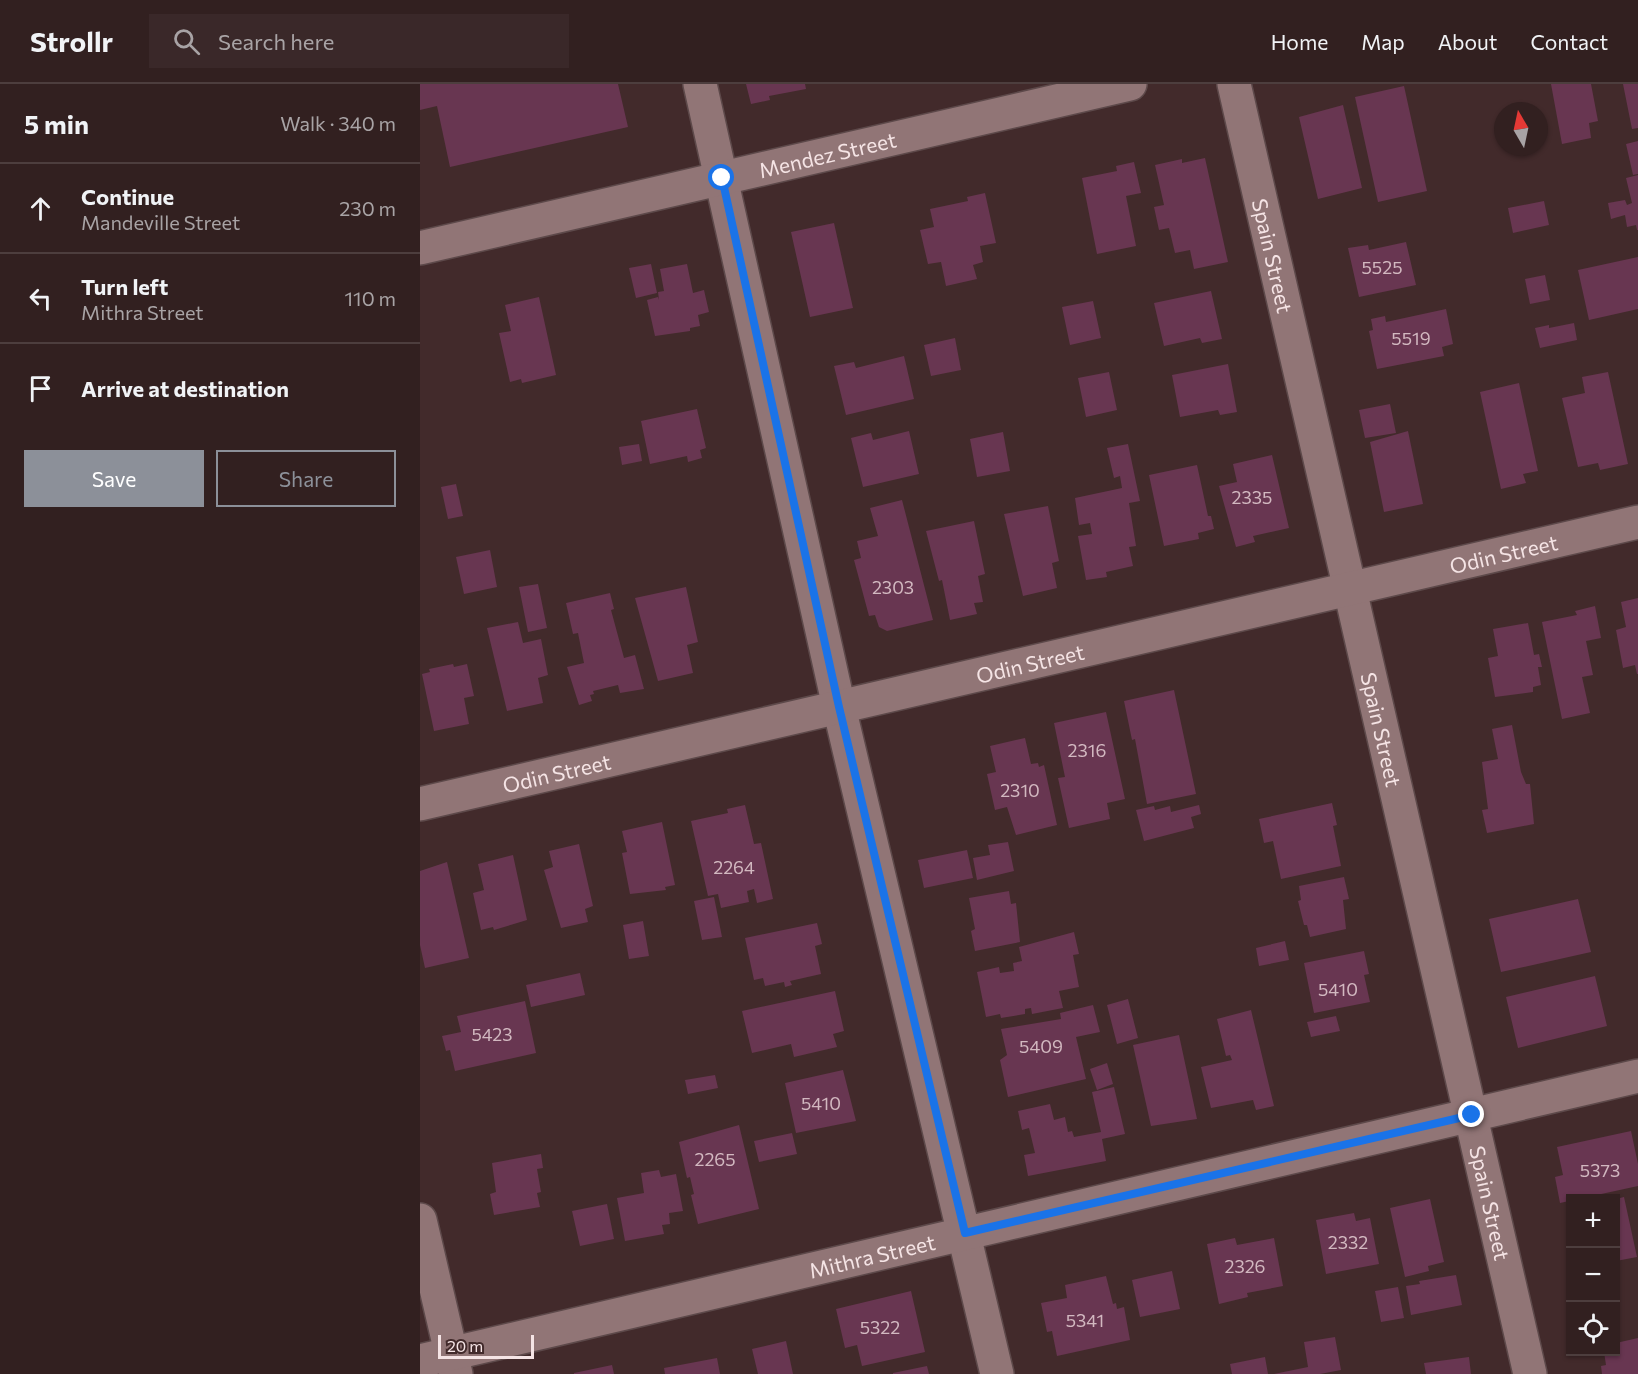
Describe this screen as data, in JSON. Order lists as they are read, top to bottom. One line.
{"streets":{"street":["Mendez Street","Spain Street","Odin Street","Mithra Street"]},"crossings":[["Spain Street","Odin Street"],["Spain Street","Mithra Street"]],"house_numbers":["5525","5519","2335","2303","2316","2310","2264","5410","5423","5409","5410","2265","5373","2332","2326","5341","5322"],"scale_bar":"20 m","north":"top","page":{"header":"Strollr","search":"Search here","nav":["Home","Map","About","Contact"],"heading":["5 min","Walk · 340 m"],"list":[["Continue","Mandeville Street","230 m"],["Turn left","Mithra Street","110 m"],"Arrive at destination"],"buttons":["Save","Share"],"map_buttons":["+","−"],"scale":"20 m"}}
